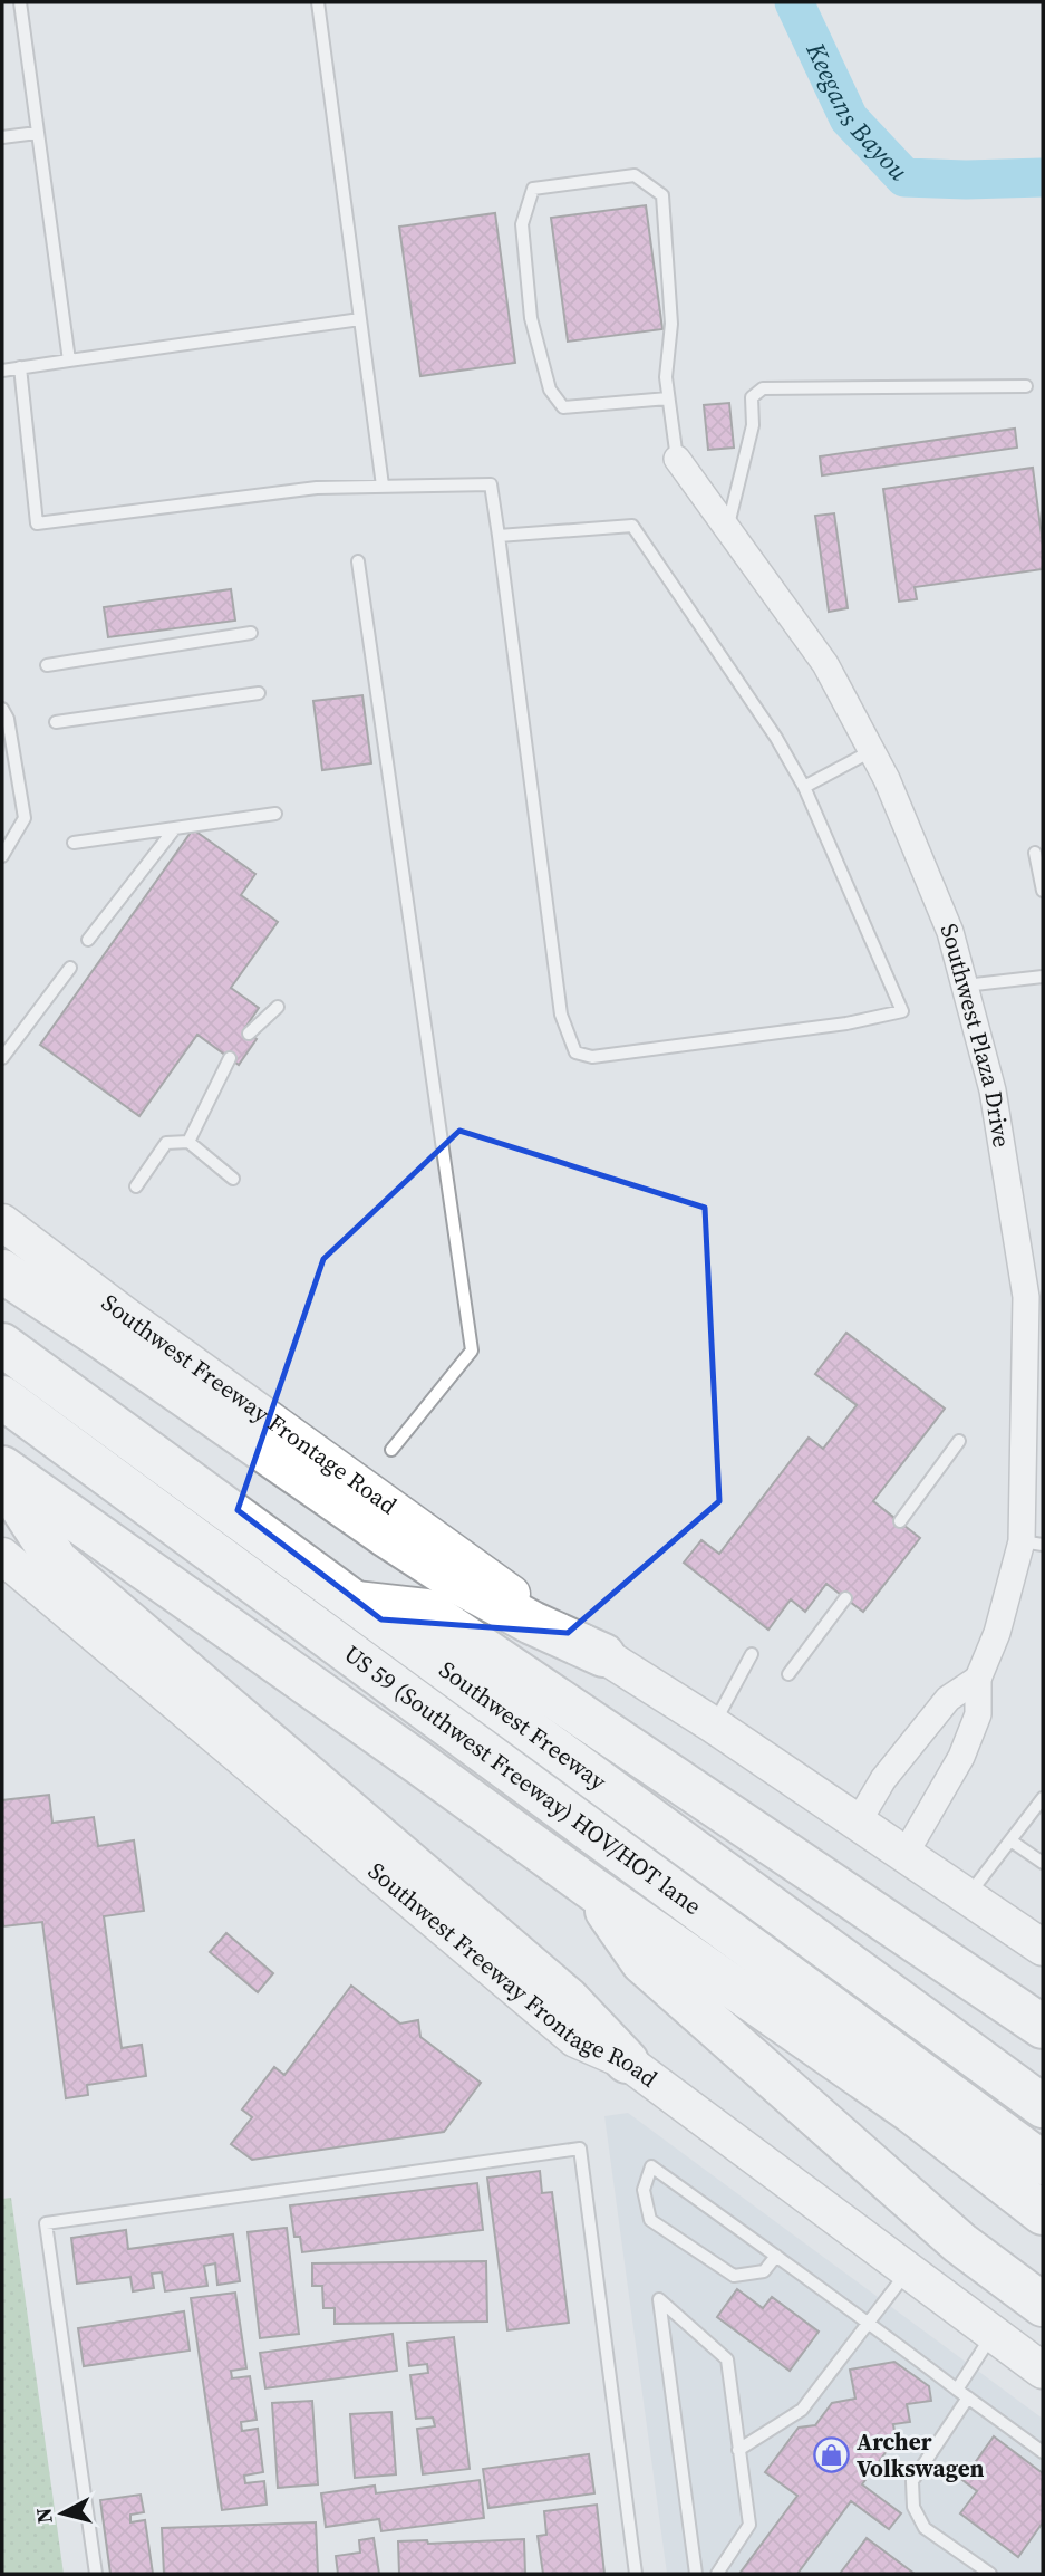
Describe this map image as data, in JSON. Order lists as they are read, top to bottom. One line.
{"streets":{"highway":["Southwest Freeway","US 59 (Southwest Freeway) HOV/HOT lane"],"main road":["Southwest Freeway Frontage Road"],"street":["Southwest Plaza Drive"]},"crossings":[["Southwest Plaza Drive","Southwest Freeway Frontage Road"]],"water":["Keegans Bayou"],"places":{"shop":["Archer Volkswagen"]},"north":"left"}
